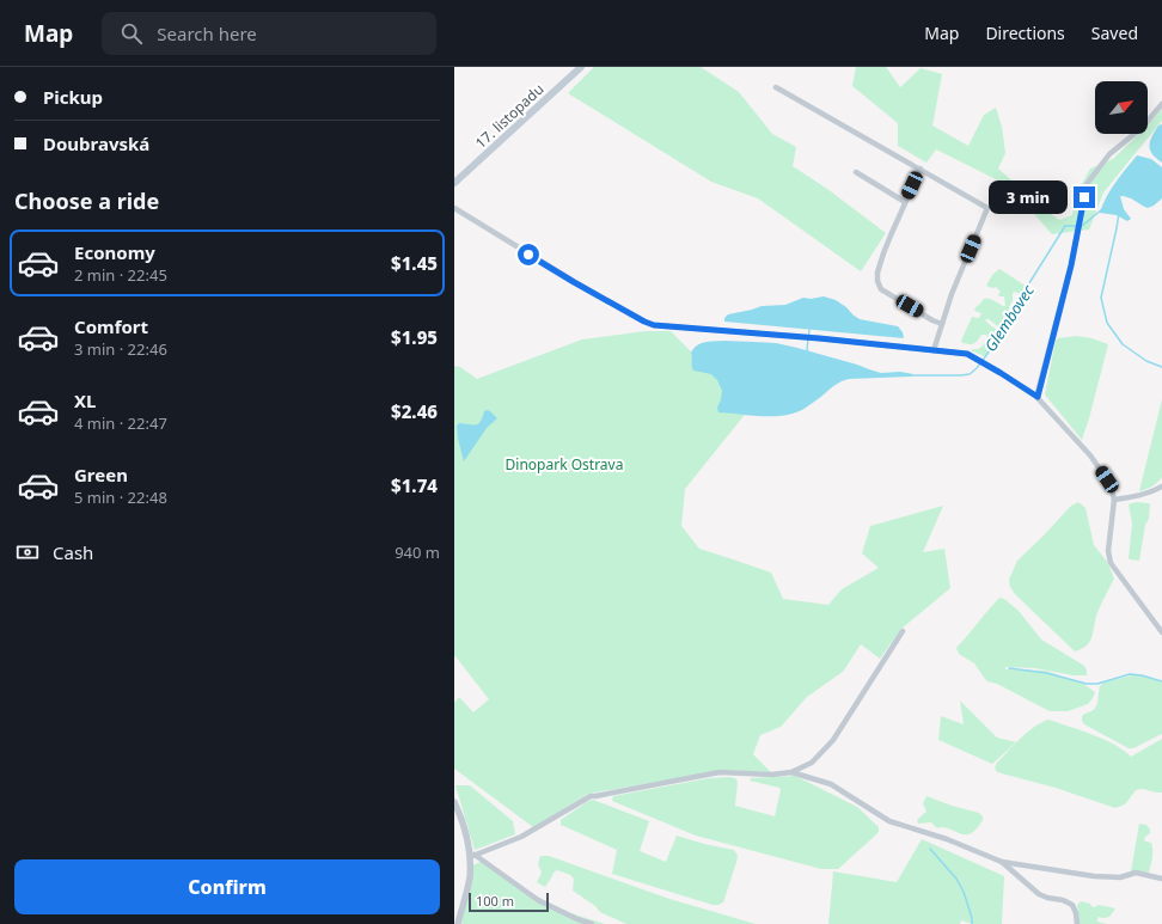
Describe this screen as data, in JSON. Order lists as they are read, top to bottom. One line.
{"streets":{"main road":["17. listopadu"]},"water":["Glembovec"],"parks":["Dinopark Ostrava"],"scale_bar":"100 m","north":"top right","page":{"header":"Map","search":"Search here","nav":["Map","Directions","Saved"],"banner":["Pickup","Doubravská"],"heading":"Choose a ride","bubble":"3 min","list":[{"name":"Economy","note":"2 min · 22:45","value":"$1.45"},{"name":"Comfort","note":"3 min · 22:46","value":"$1.95"},{"name":"XL","note":"4 min · 22:47","value":"$2.46"},{"name":"Green","note":"5 min · 22:48","value":"$1.74"}],"pay":["Cash","940 m"],"buttons":"Confirm","scale":"100 m"}}
